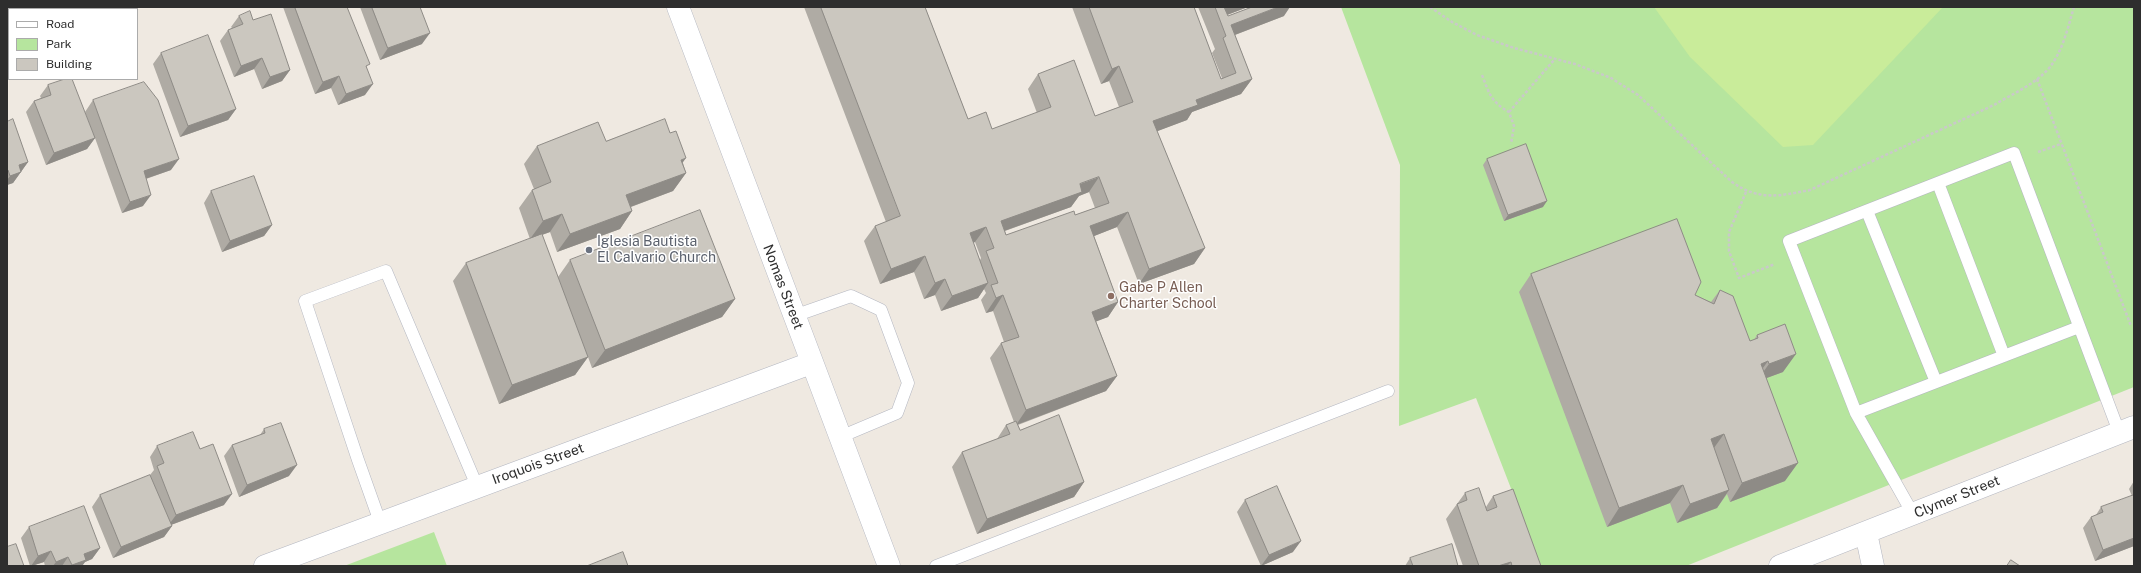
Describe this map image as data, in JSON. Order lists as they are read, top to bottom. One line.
{"streets":{"street":["Nomas Street","Iroquois Street","Clymer Street"]},"crossings":[["Nomas Street","Iroquois Street"]],"places":["Iglesia Bautista El Calvario Church","Gabe P Allen Charter School"],"legend":["Road","Park","Building"]}
